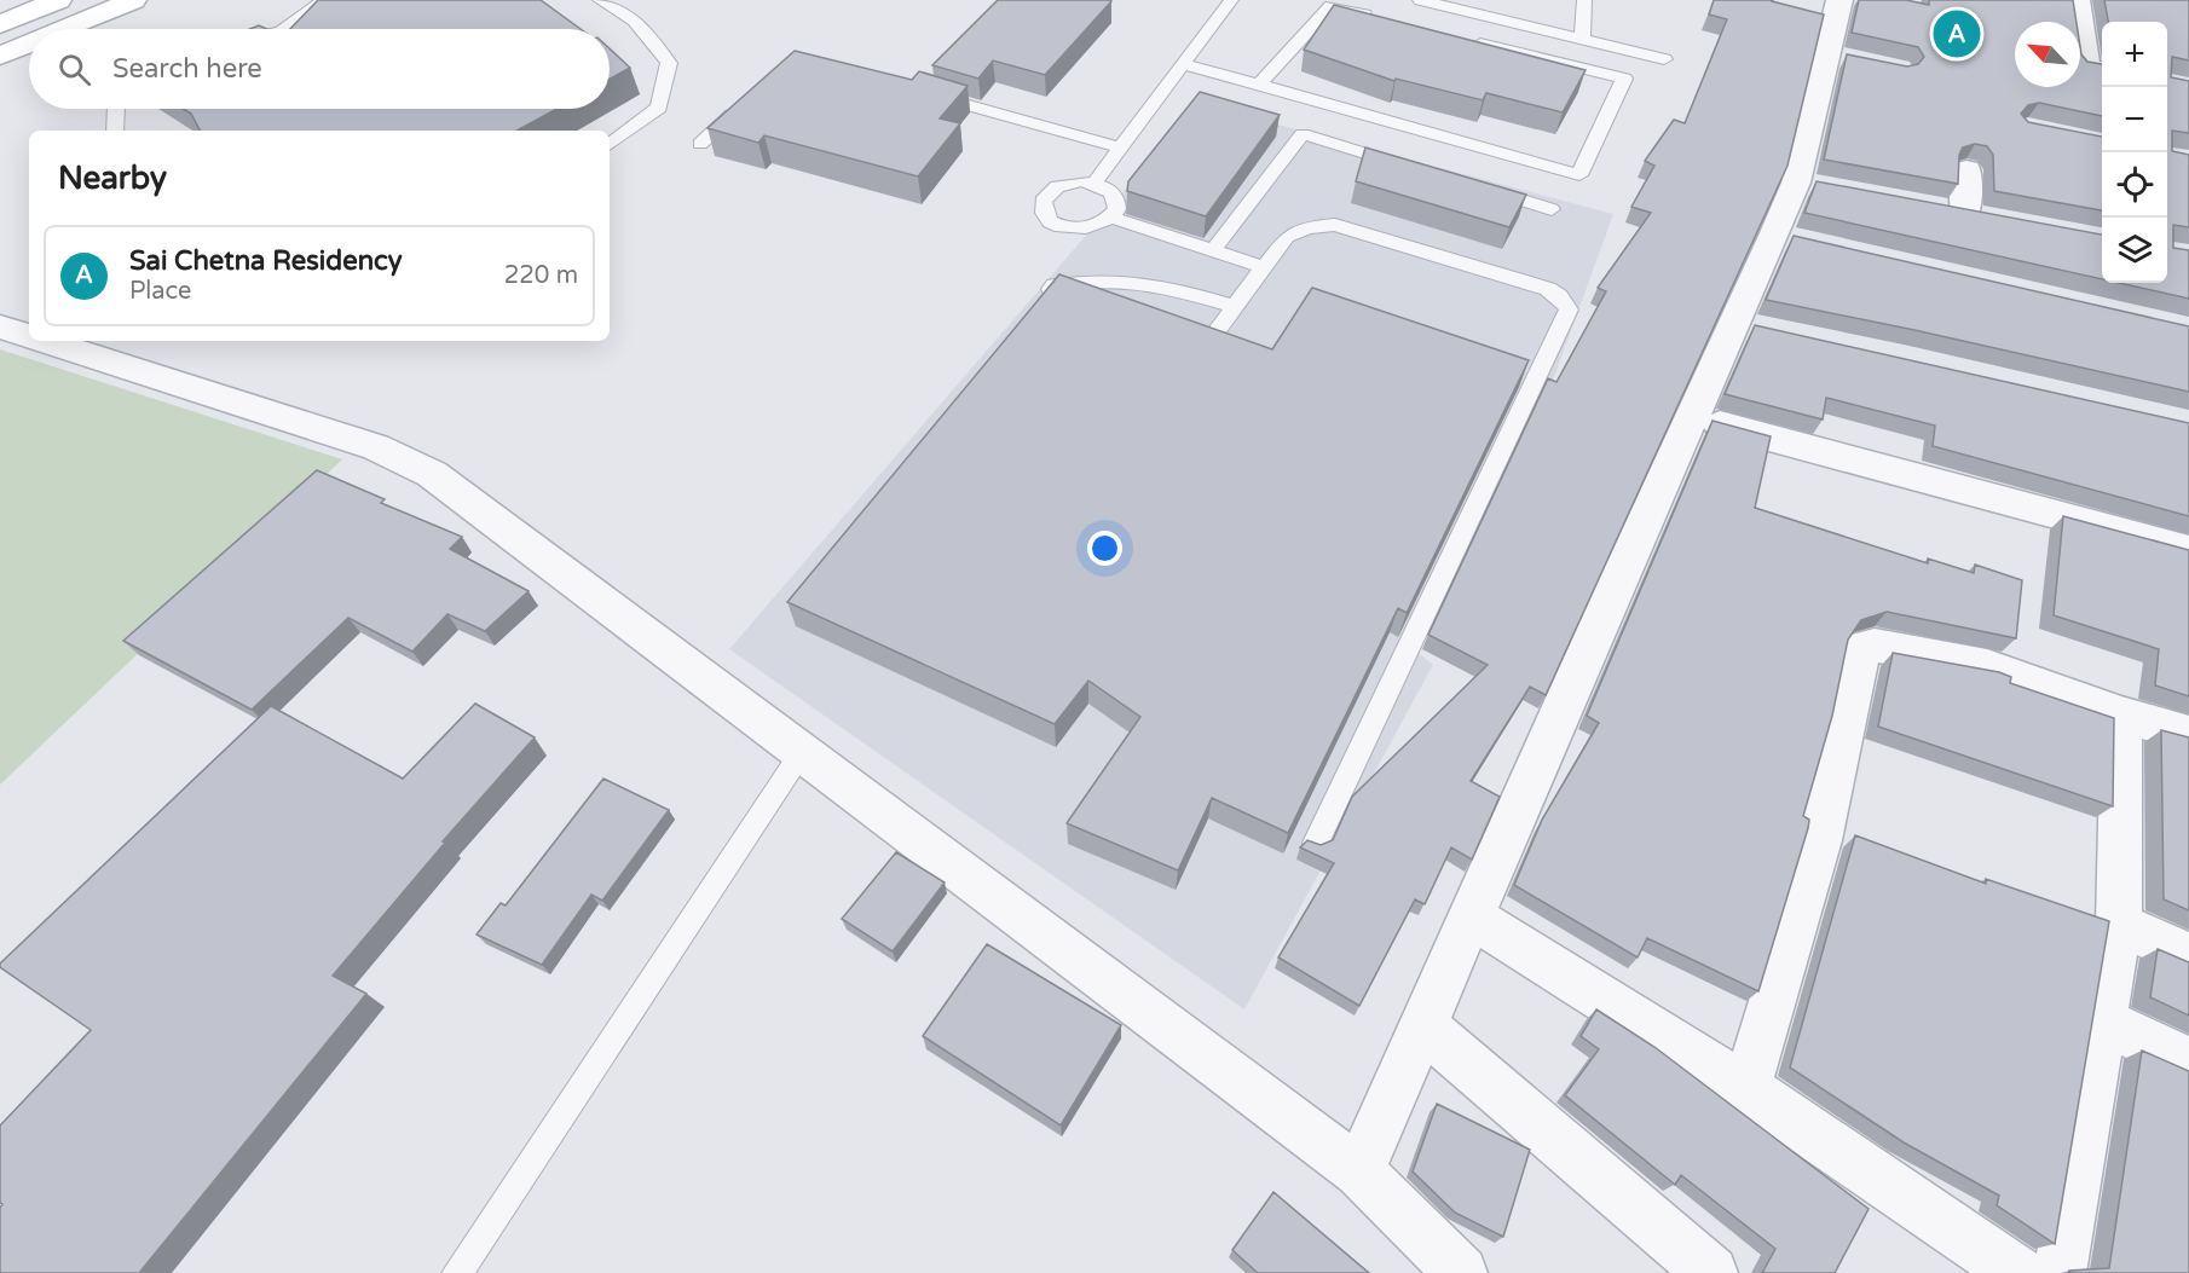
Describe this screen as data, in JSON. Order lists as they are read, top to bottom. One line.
{"north":"top left","page":{"pins":"A","map_buttons":["+","−"],"search":"Search here","heading":"Nearby","list":[{"mark":"A","name":"Sai Chetna Residency","note":"Place","value":"220 m"}]}}
